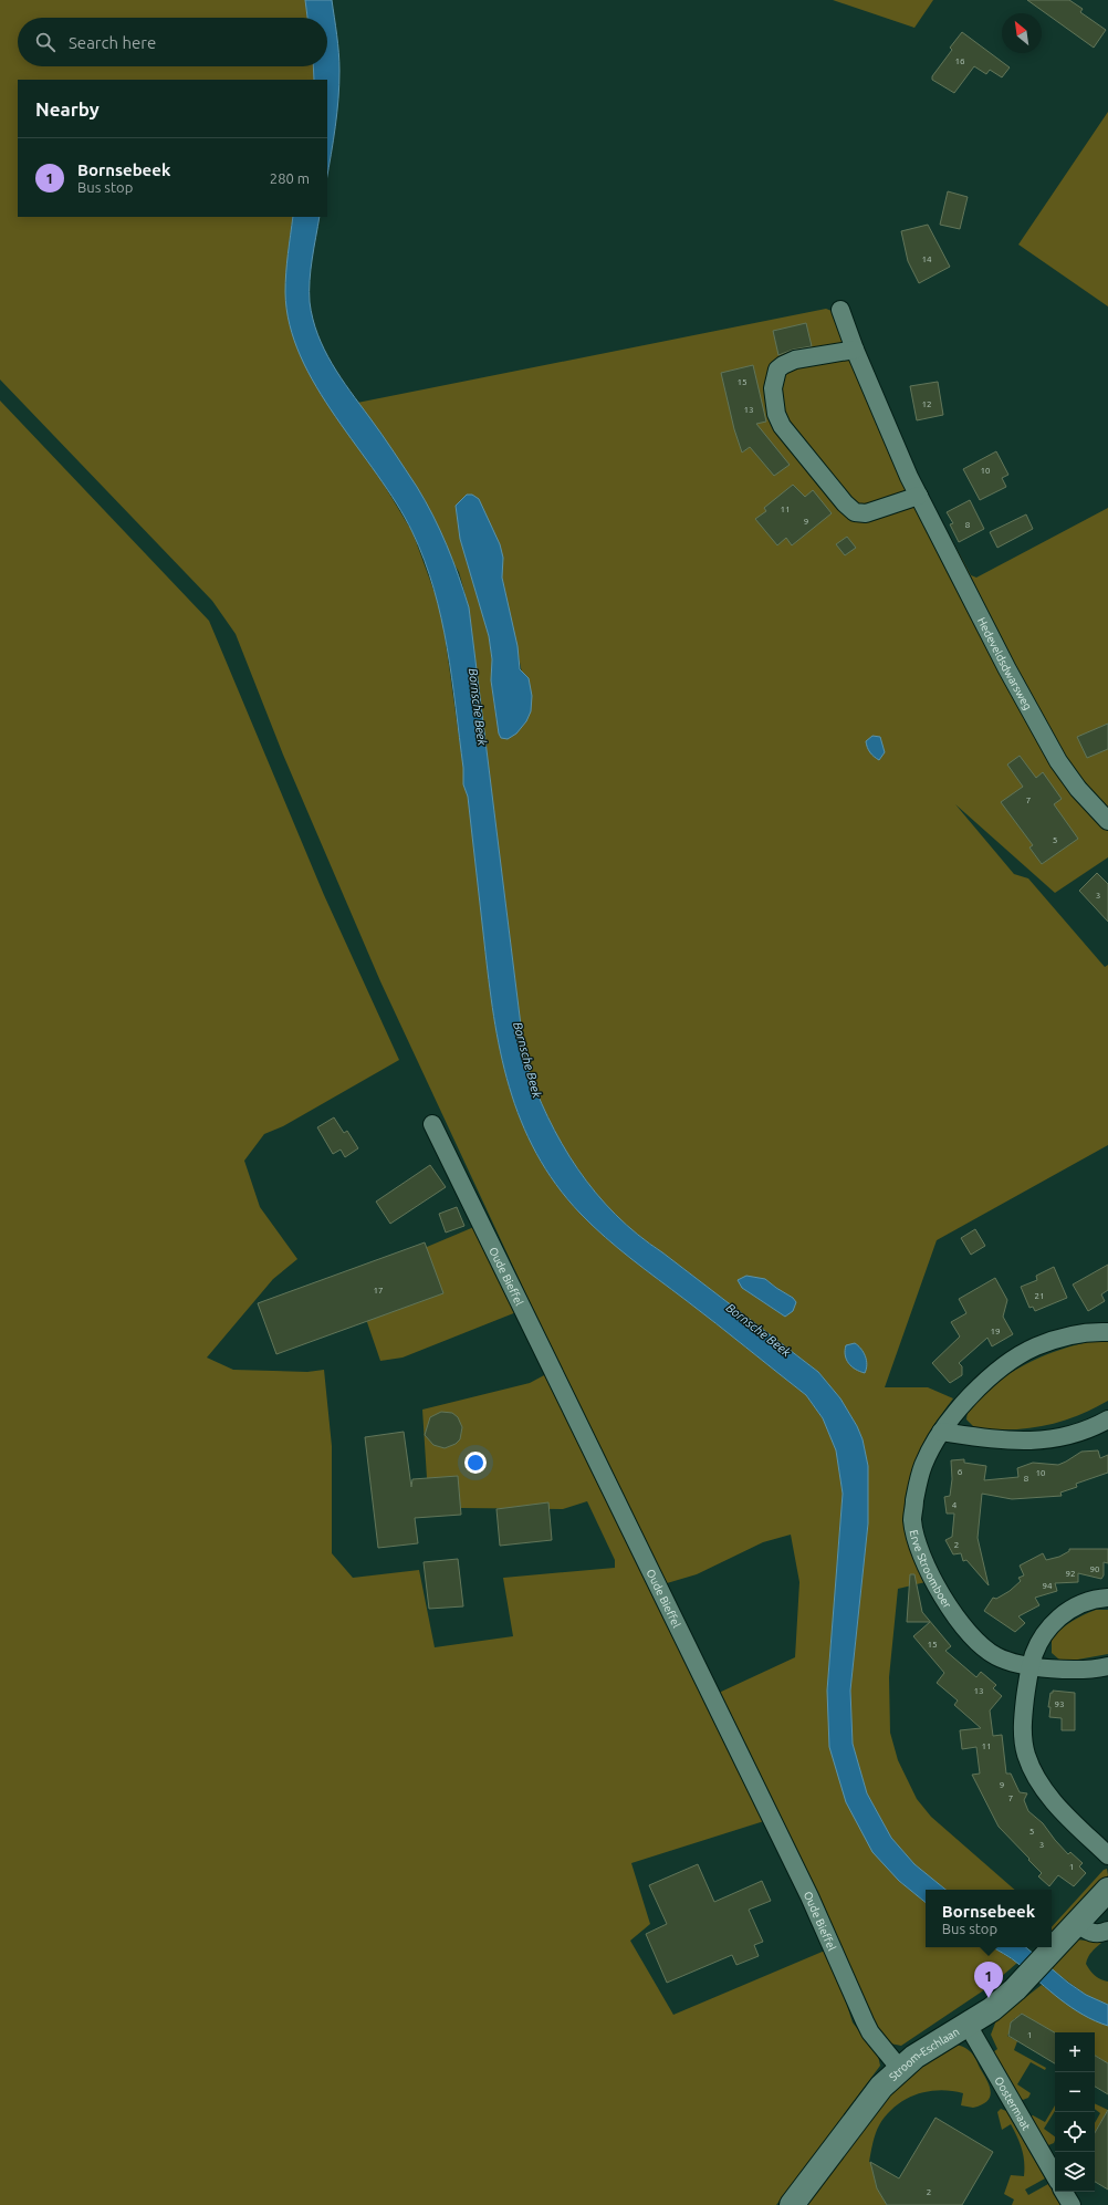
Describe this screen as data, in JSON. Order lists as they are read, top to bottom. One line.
{"streets":{"street":["Hedeveldsdwarsweg","Oude Bieffel","Erve Stroomboer","Stroom-Eschlaan","Oostermaat"]},"crossings":[["Oude Bieffel","Stroom-Eschlaan"],["Stroom-Eschlaan","Oostermaat"]],"water":["Bornsche Beek"],"house_numbers":["16","14","15","12","13","10","11","9","8","7","5","3","17","21","19","6","10","8","4","2","90","92","94","15","13","93","11","9","7","5","3","1","1","2"],"north":"top left","page":{"search":"Search here","heading":"Nearby","list":[{"mark":"1","name":"Bornsebeek","note":"Bus stop","value":"280 m"}],"popup":["Bornsebeek","Bus stop"],"pins":"1","map_buttons":["+","−"]}}
